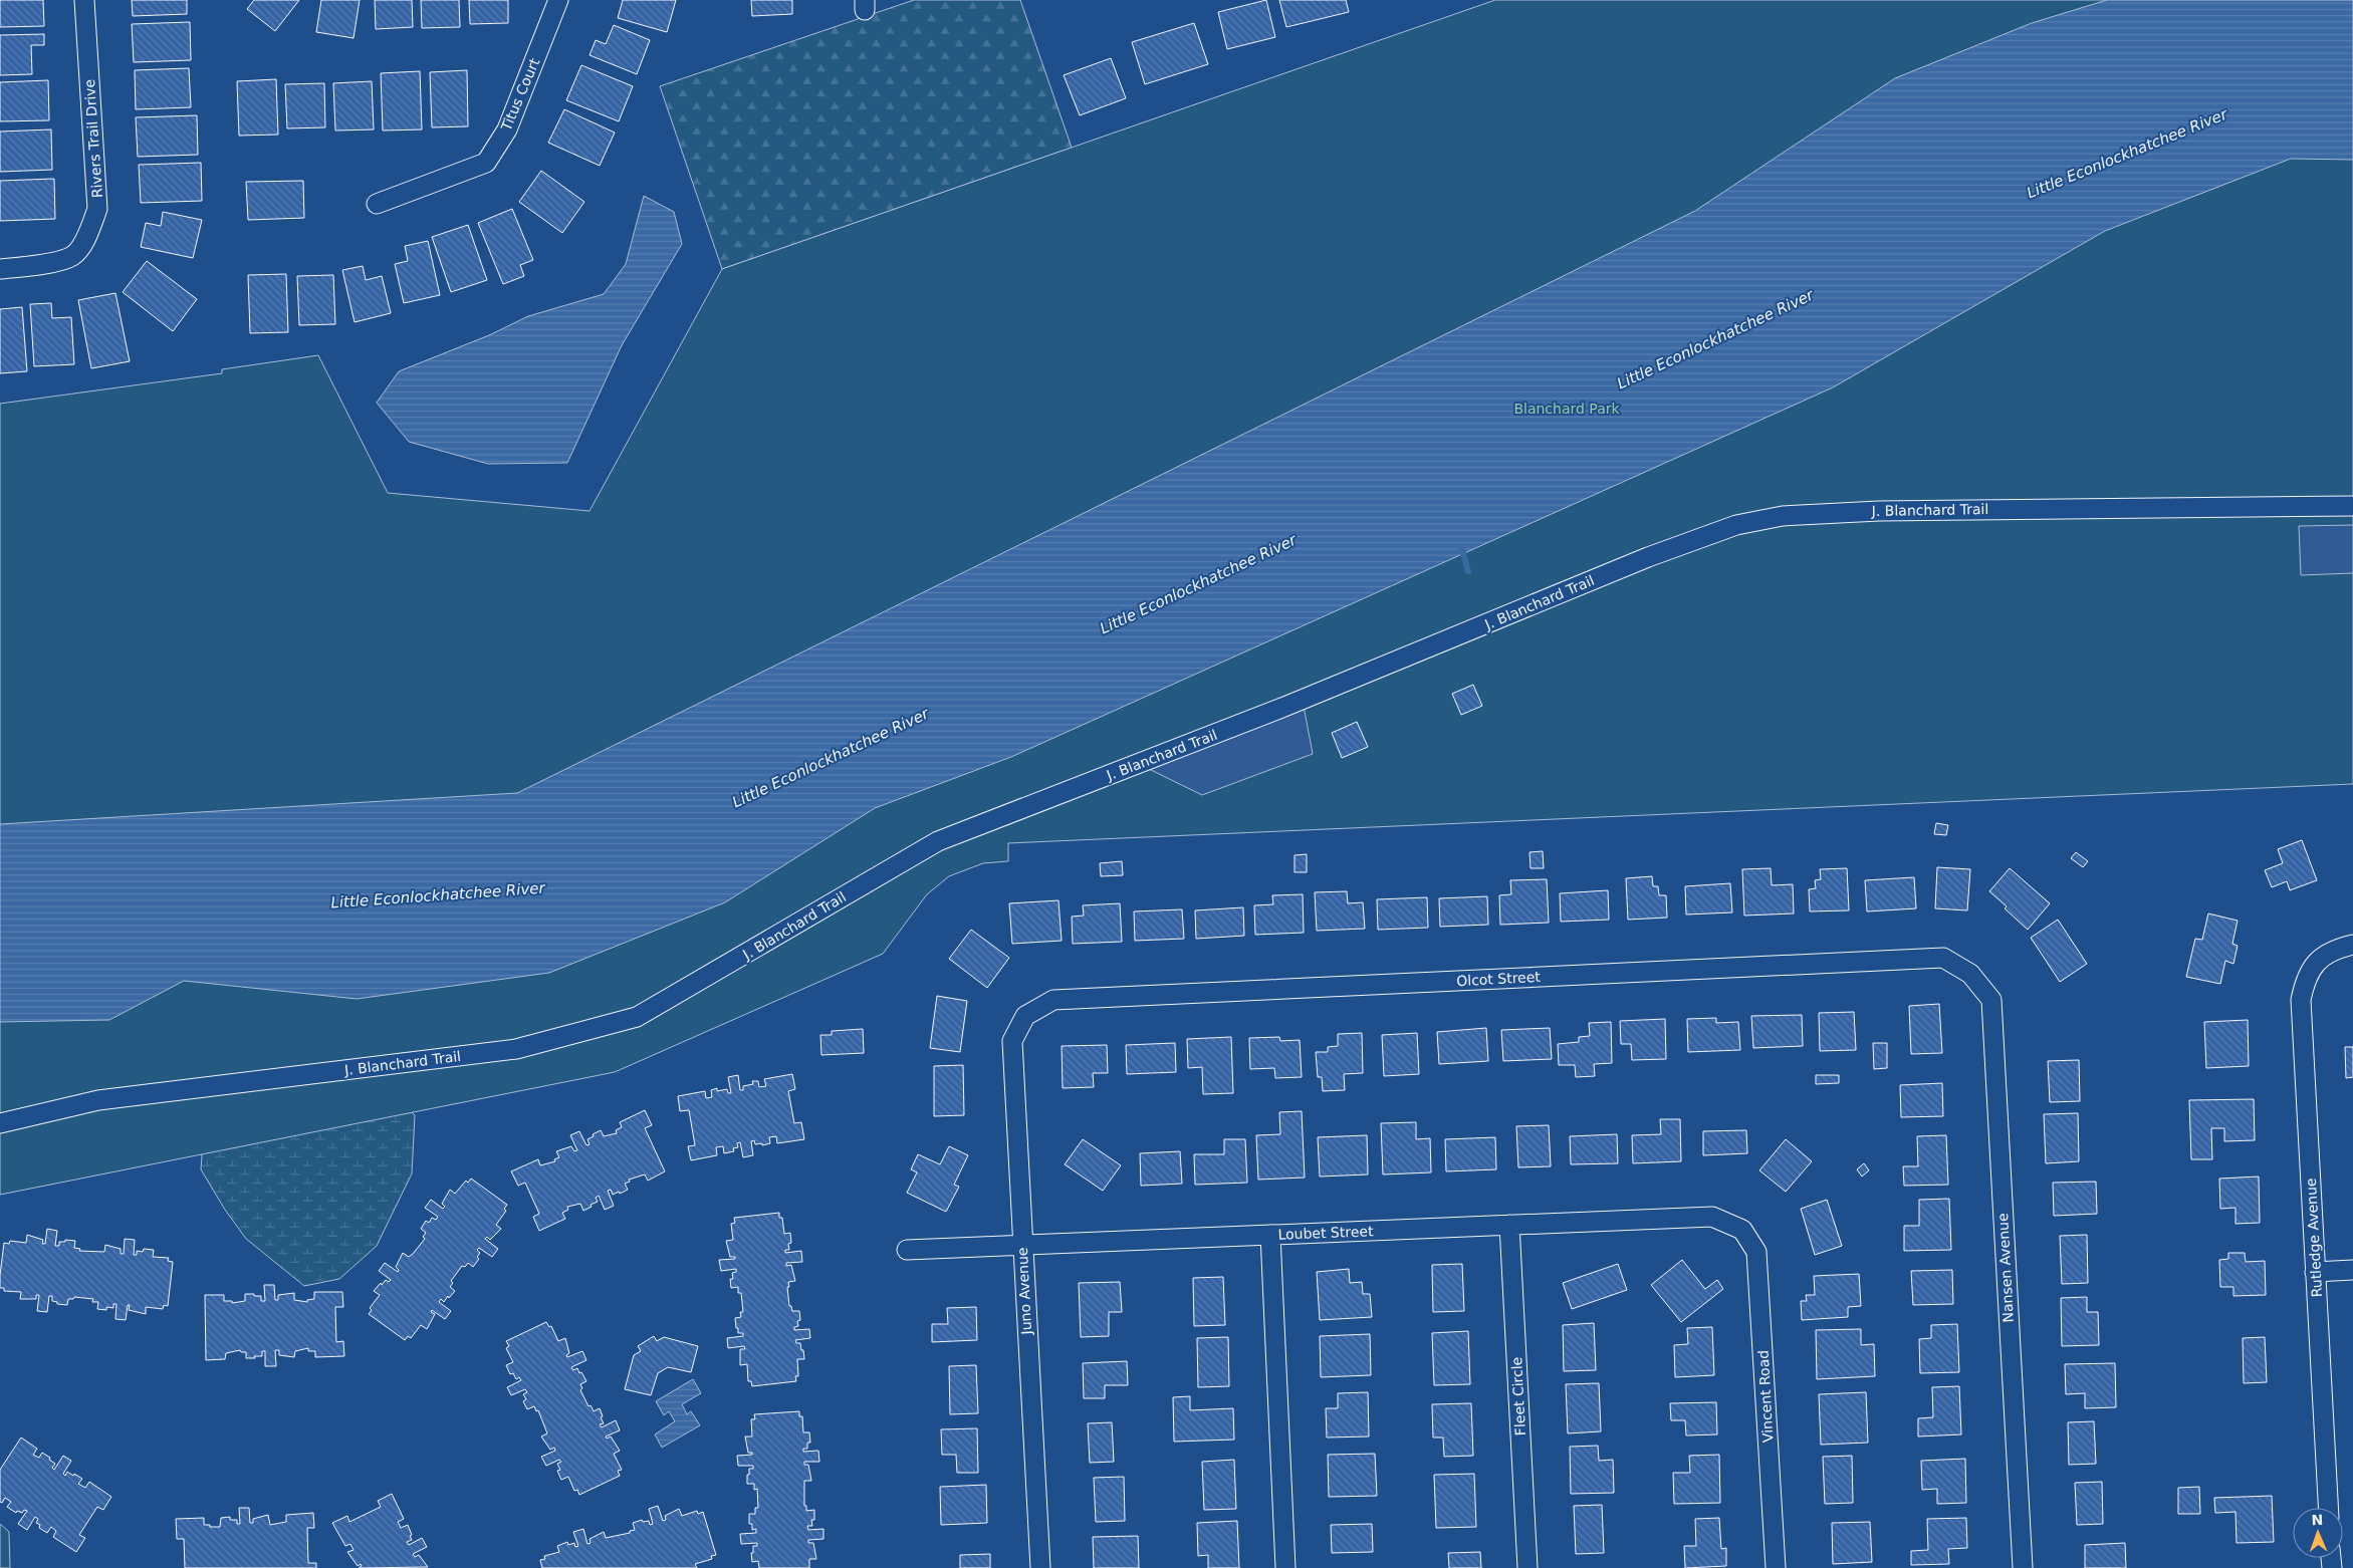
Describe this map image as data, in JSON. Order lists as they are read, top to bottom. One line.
{"streets":{"street":["Titus Court","Rivers Trail Drive","J. Blanchard Trail","Olcot Street","Loubet Street","Rutledge Avenue","Nansen Avenue","Juno Avenue","Fleet Circle","Vincent Road"]},"crossings":[["Olcot Street","Nansen Avenue"],["Olcot Street","Juno Avenue"],["Loubet Street","Juno Avenue"],["Loubet Street","Fleet Circle"],["Loubet Street","Vincent Road"]],"water":["Little Econlockhatchee River"],"parks":["Blanchard Park"],"north":"top"}
